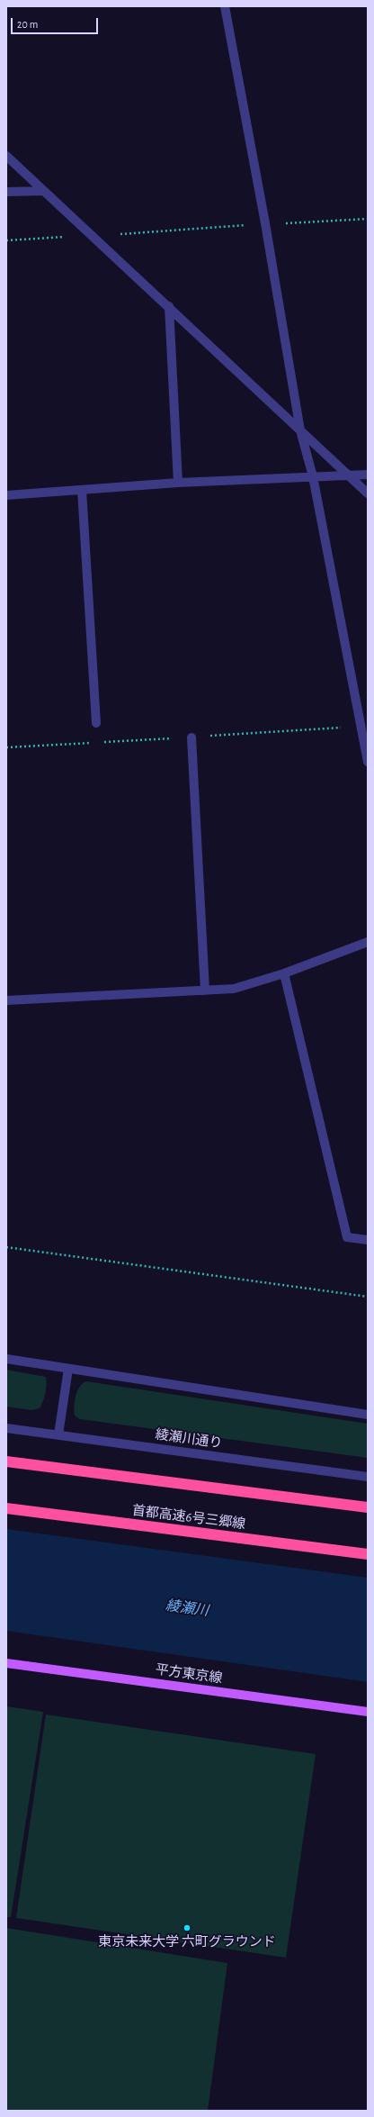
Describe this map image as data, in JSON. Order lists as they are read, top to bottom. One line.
{"streets":{"highway":["首都高速6号三郷線"],"main road":["平方東京線"],"street":["綾瀬川通り"]},"water":["綾瀬川"],"places":["東京未来大学 六町グラウンド"],"scale_bar":"20 m"}
